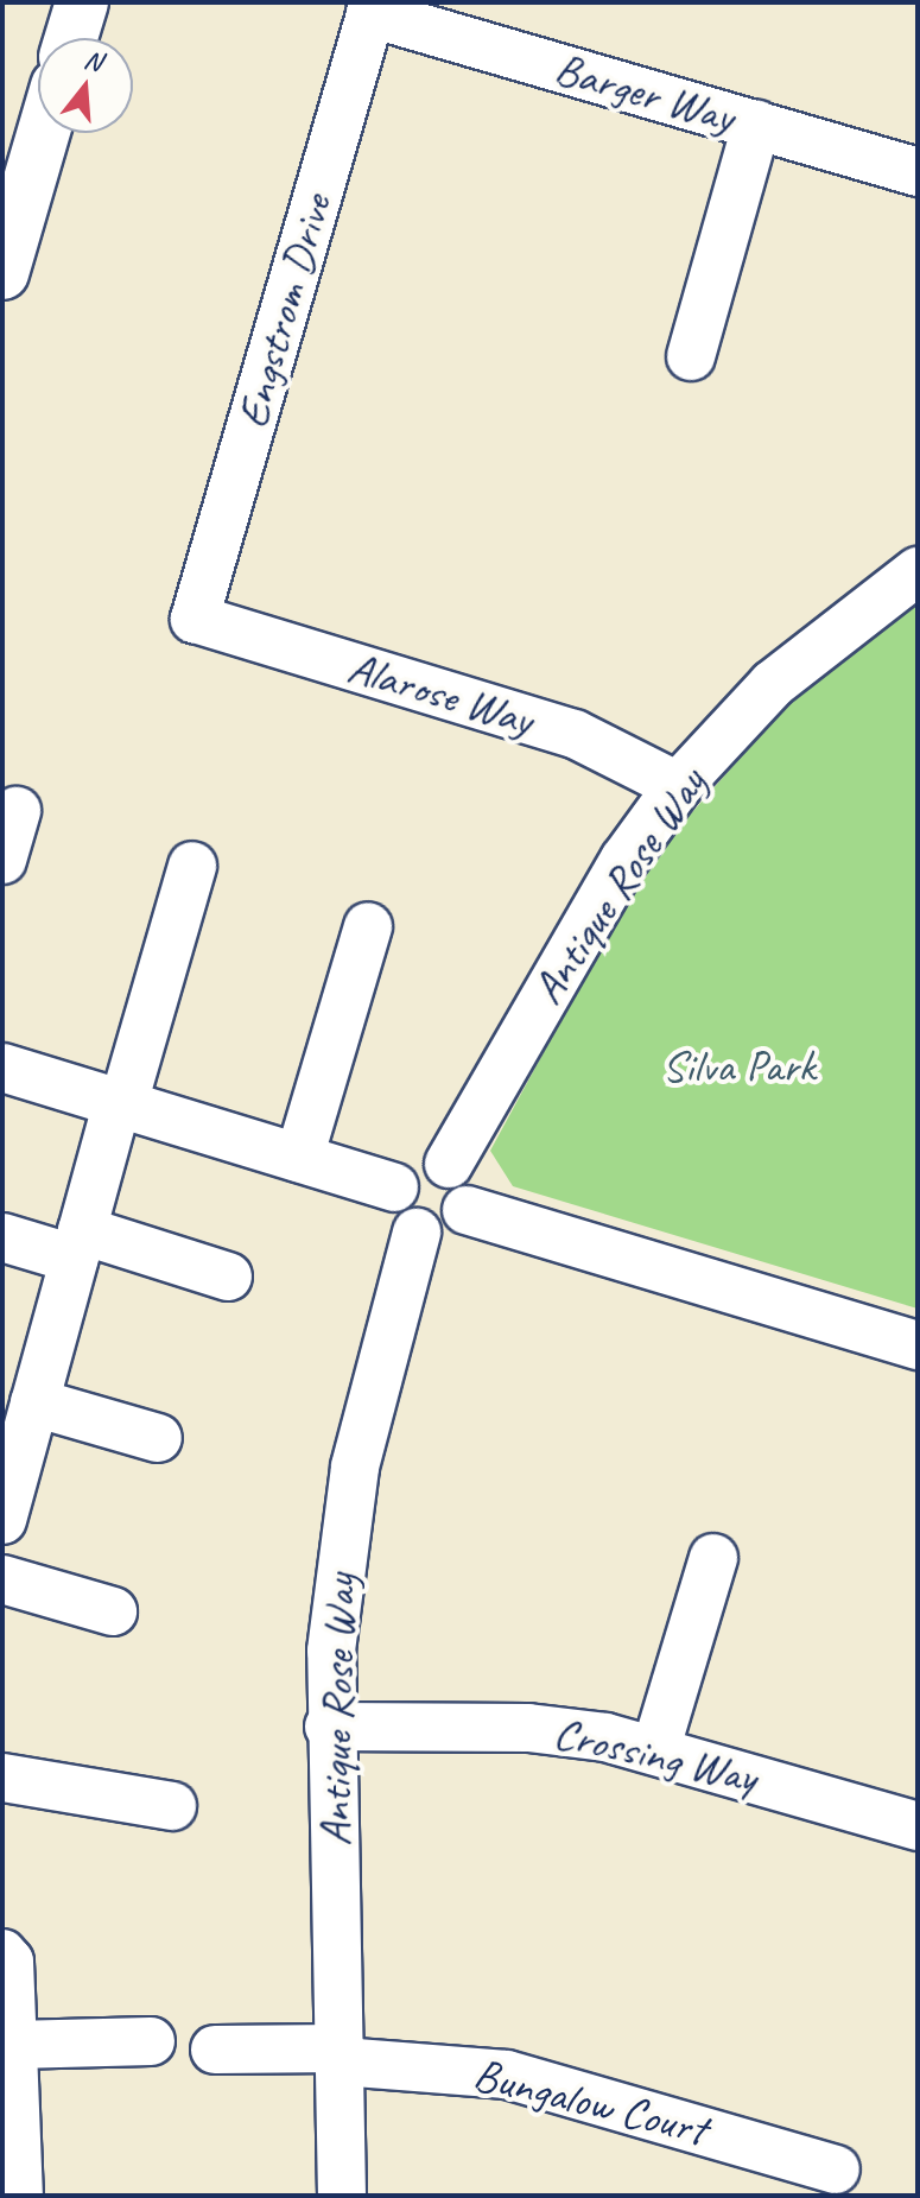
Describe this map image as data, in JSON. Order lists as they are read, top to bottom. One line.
{"streets":{"street":["Barger Way","Engstrom Drive","Alarose Way","Antique Rose Way","Crossing Way","Bungalow Court"]},"crossings":[["Barger Way","Engstrom Drive"],["Engstrom Drive","Alarose Way"],["Alarose Way","Antique Rose Way"],["Antique Rose Way","Crossing Way"],["Antique Rose Way","Bungalow Court"]],"parks":["Silva Park"],"north":"top"}
